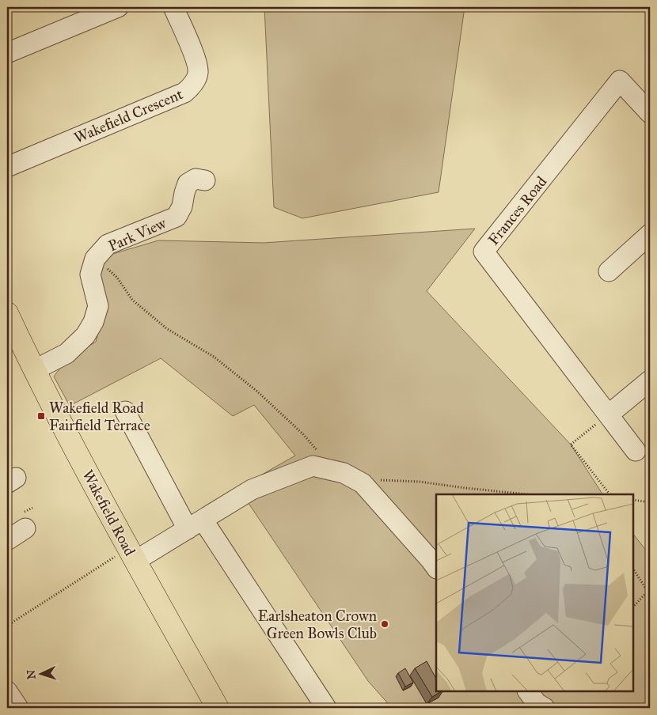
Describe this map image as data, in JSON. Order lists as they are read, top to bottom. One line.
{"streets":{"highway":["Wakefield Road"],"street":["Wakefield Crescent","Frances Road","Park View"]},"crossings":[["Park View","Wakefield Road"]],"places":{"transit":["Wakefield Road Fairfield Terrace"],"other":["Earlsheaton Crown Green Bowls Club"]},"north":"left"}
